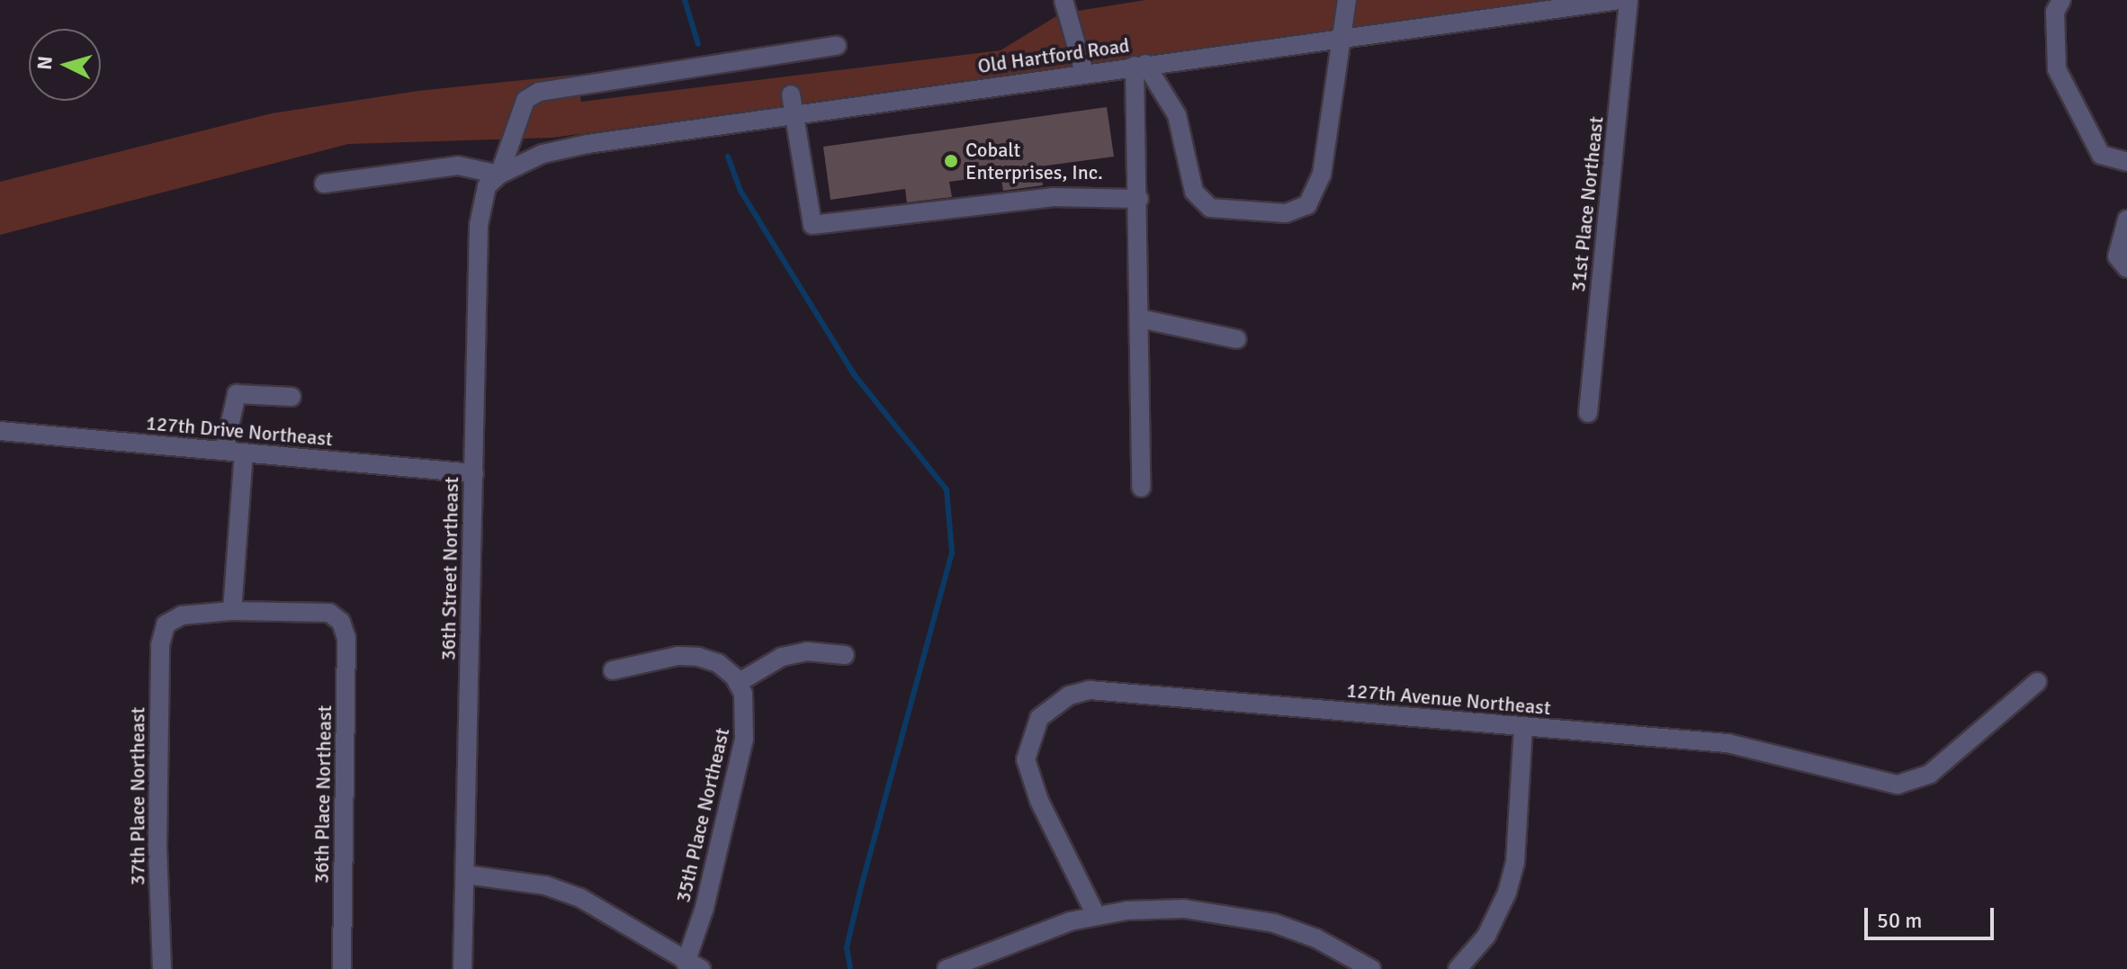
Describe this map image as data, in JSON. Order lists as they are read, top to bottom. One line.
{"streets":{"street":["Old Hartford Road","31st Place Northeast","127th Drive Northeast","36th Street Northeast","127th Avenue Northeast","36th Place Northeast","37th Place Northeast","35th Place Northeast"]},"crossings":[["Old Hartford Road","36th Street Northeast"],["127th Drive Northeast","36th Street Northeast"],["36th Place Northeast","37th Place Northeast"]],"places":["Cobalt Enterprises, Inc."],"scale_bar":"50 m","north":"left"}
